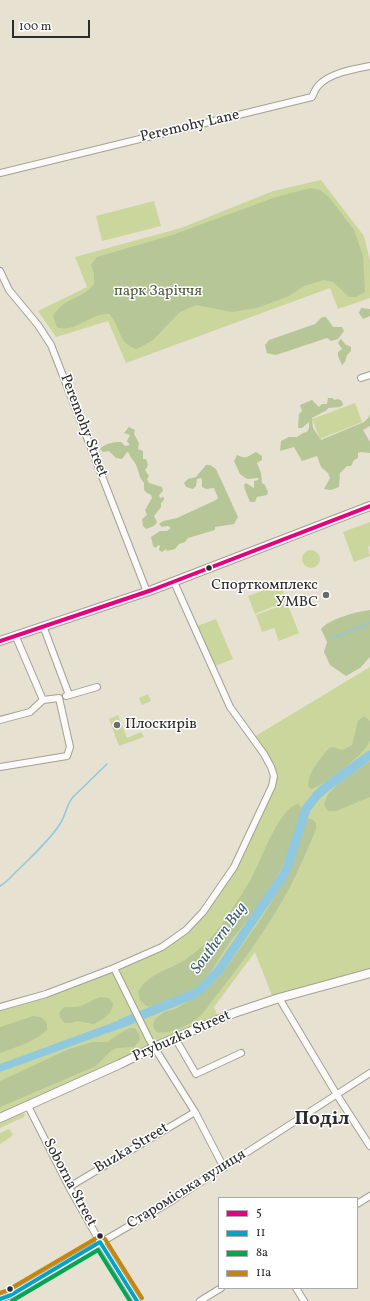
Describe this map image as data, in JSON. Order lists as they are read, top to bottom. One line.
{"streets":{"street":["Peremohy Lane","Peremohy Street","Prybuzka Street","Buzka Street","Soborna Street","Староміська вулиця"]},"crossings":[["Prybuzka Street","Soborna Street"],["Buzka Street","Soborna Street"],["Soborna Street","Староміська вулиця"]],"districts":["Поділ"],"water":["Southern Bug"],"parks":["парк Заріччя"],"places":["Спорткомплекс УМВС","Плоскирів"],"lines":["transit line 5","transit line 11а","transit line 11","transit line 8а"],"legend":["5","11","8а","11а"],"scale_bar":"100 m"}
